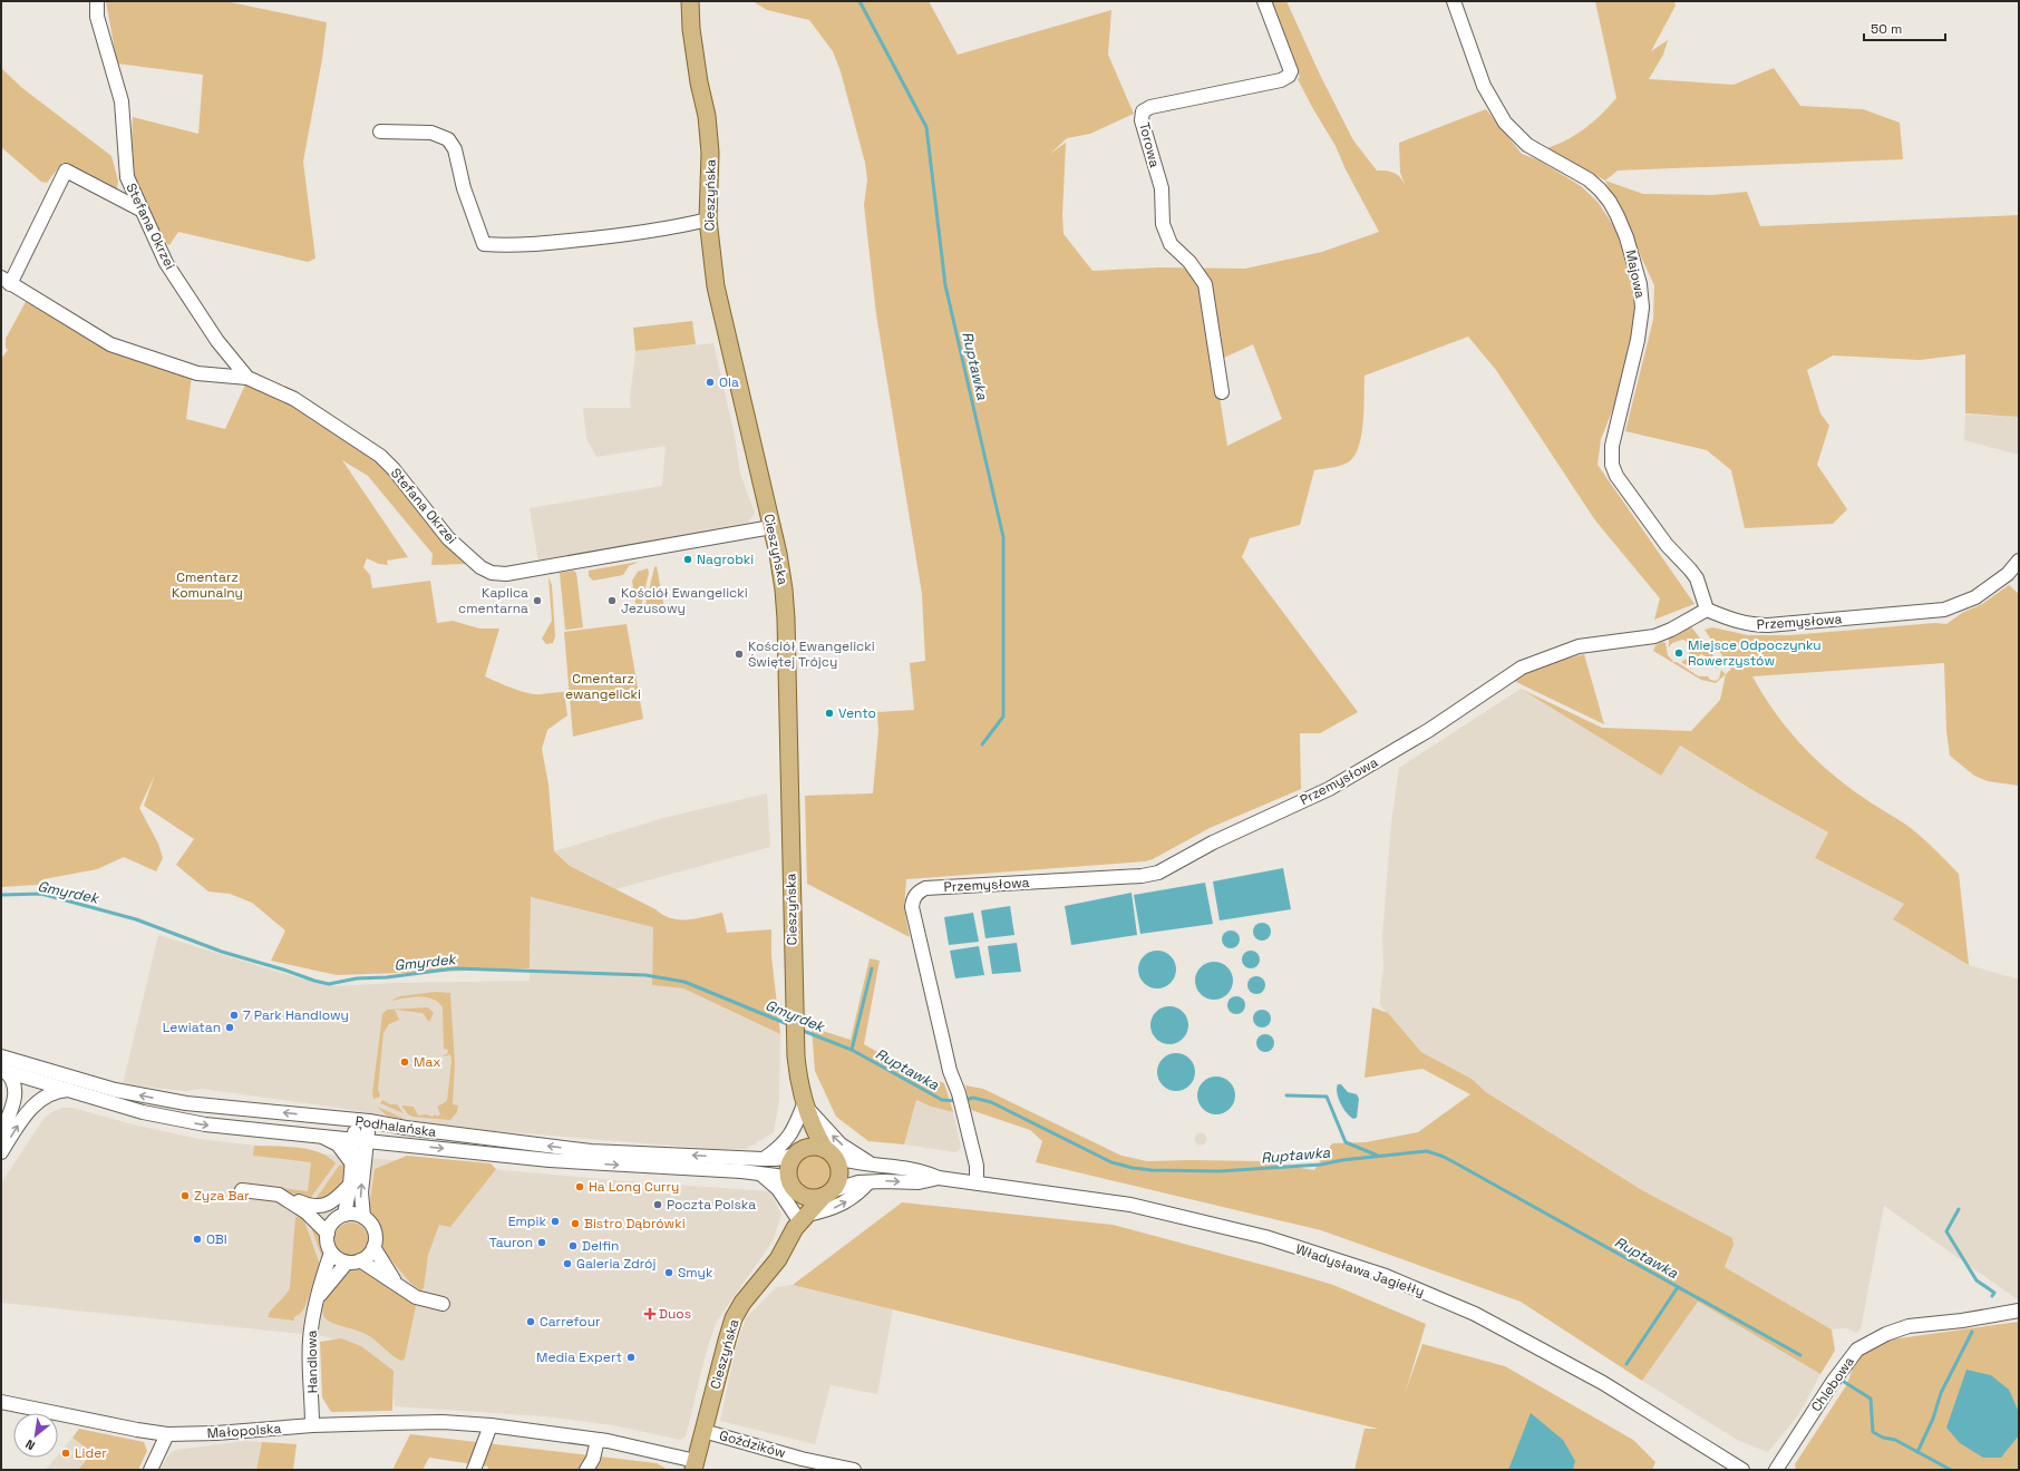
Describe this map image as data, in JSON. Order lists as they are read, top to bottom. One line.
{"streets":{"main road":["Cieszyńska"],"street":["Torowa","Stefana Okrzei","Majowa","Przemysłowa","Podhalańska","Władysława Jagiełły","Handlowa","Chlebowa","Małopolska","Goździków"]},"crossings":[["Cieszyńska","Stefana Okrzei"],["Cieszyńska","Podhalańska"],["Cieszyńska","Władysława Jagiełły"],["Cieszyńska","Małopolska"],["Cieszyńska","Goździków"],["Majowa","Przemysłowa"],["Przemysłowa","Władysława Jagiełły"],["Podhalańska","Władysława Jagiełły"],["Handlowa","Małopolska"]],"water":["Ruptawka","Gmyrdek"],"parks":["Cmentarz Komunalny","Cmentarz ewangelicki"],"places":{"other":["Ola","Nagrobki","Kaplica cmentarna","Kościół Ewangelicki Jezusowy","Miejsce Odpoczynku Rowerzystów","Kościół Ewangelicki Świętej Trójcy","Vento","7 Park Handlowy","Lewiatan","Max","Ha Long Curry","Zyza Bar","Poczta Polska","Empik","Bistro Dąbrówki","OBI","Tauron","Delfin","Galeria Zdrój","Smyk","Carrefour","Media Expert","Lider"],"health":["Duos"]},"scale_bar":"50 m","north":"bottom left"}
